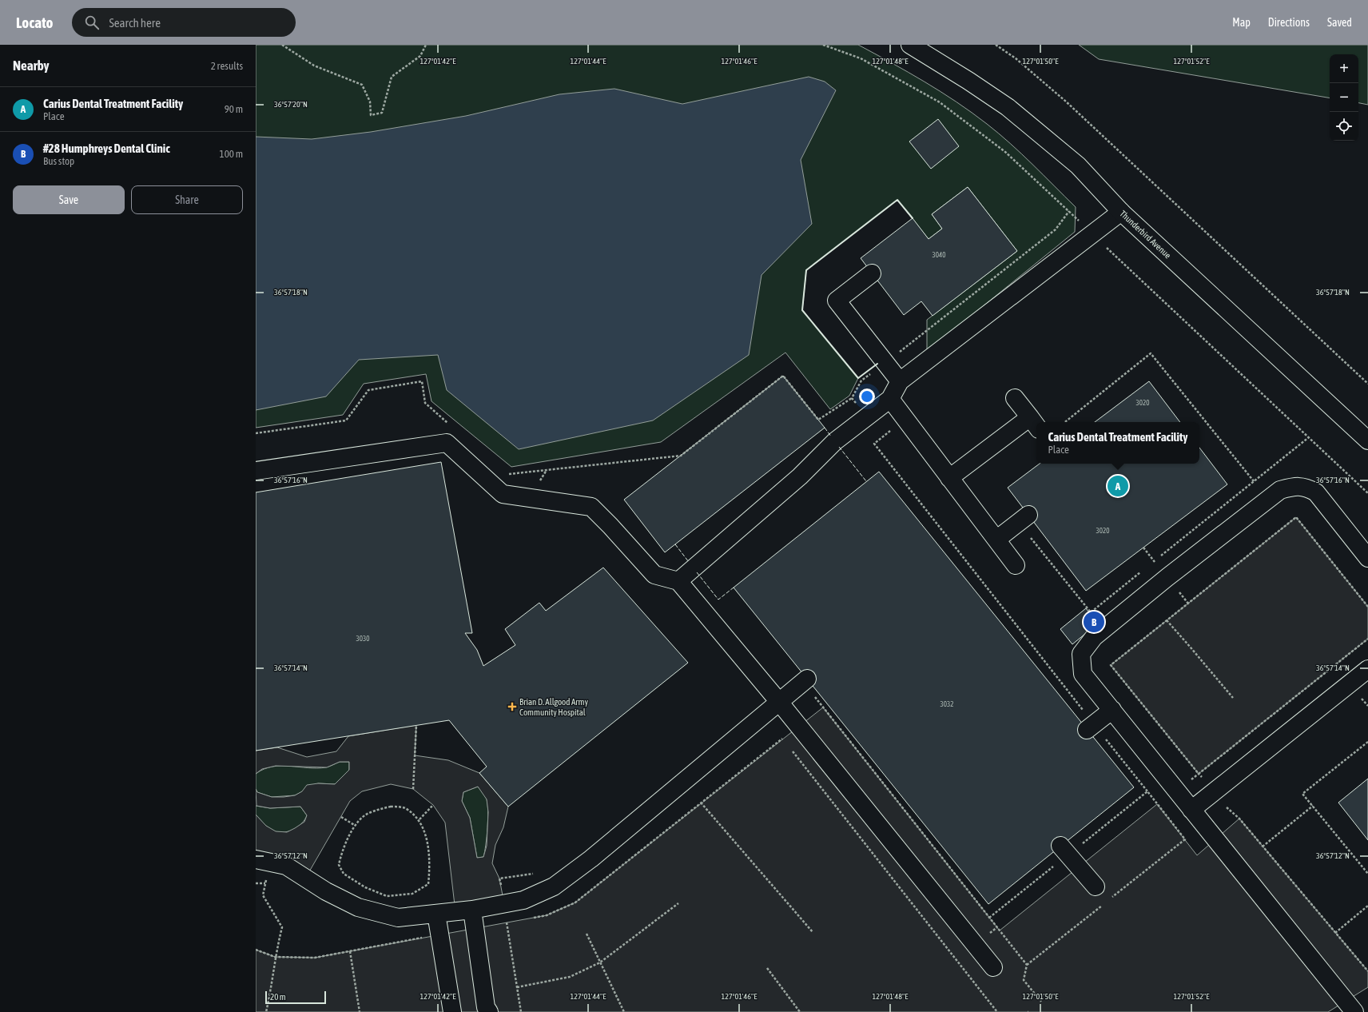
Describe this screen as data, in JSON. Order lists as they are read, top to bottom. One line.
{"streets":{"main road":["Thunderbird Avenue"]},"places":{"health":["Brian D. Allgood Army Community Hospital"]},"house_numbers":["3040","3020","3020","3030","3032"],"scale_bar":"20 m","page":{"header":"Locato","search":"Search here","nav":["Map","Directions","Saved"],"heading":["Nearby","2 results"],"map_buttons":["+","−"],"list":[{"mark":"A","name":"Carius Dental Treatment Facility","note":"Place","value":"90 m"},{"mark":"B","name":"#28 Humphreys Dental Clinic","note":"Bus stop","value":"100 m"}],"buttons":["Save","Share"],"popup":["Carius Dental Treatment Facility","Place"],"pins":["A","B"],"scale":"20 m"},"coordinates":["127°01'42\"E","127°01'44\"E","127°01'46\"E","127°01'48\"E","127°01'50\"E","127°01'52\"E","36°57'20\"N","36°57'18\"N","36°57'16\"N","36°57'14\"N","36°57'12\"N"]}
